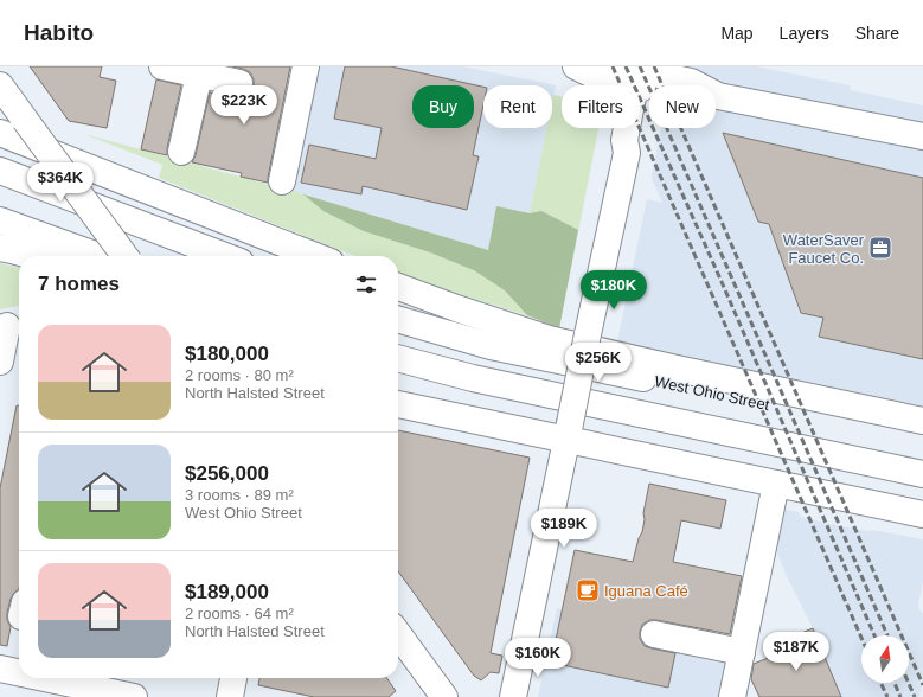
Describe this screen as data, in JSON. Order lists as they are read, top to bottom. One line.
{"streets":{"main road":["West Ohio Street"]},"places":{"office":["WaterSaver Faucet Co."],"cafe":["Iguana Café"]},"north":"top","page":{"header":"Habito","nav":["Map","Layers","Share"],"price":["$223K","$364K","$180K","$256K","$189K","$187K","$160K"],"chip":["Buy","Rent","Filters","New"],"heading":"7 homes","list":[{"name":"$180,000","note":"2 rooms · 80 m² · North Halsted Street"},{"name":"$256,000","note":"3 rooms · 89 m² · West Ohio Street"},{"name":"$189,000","note":"2 rooms · 64 m² · North Halsted Street"}]}}
